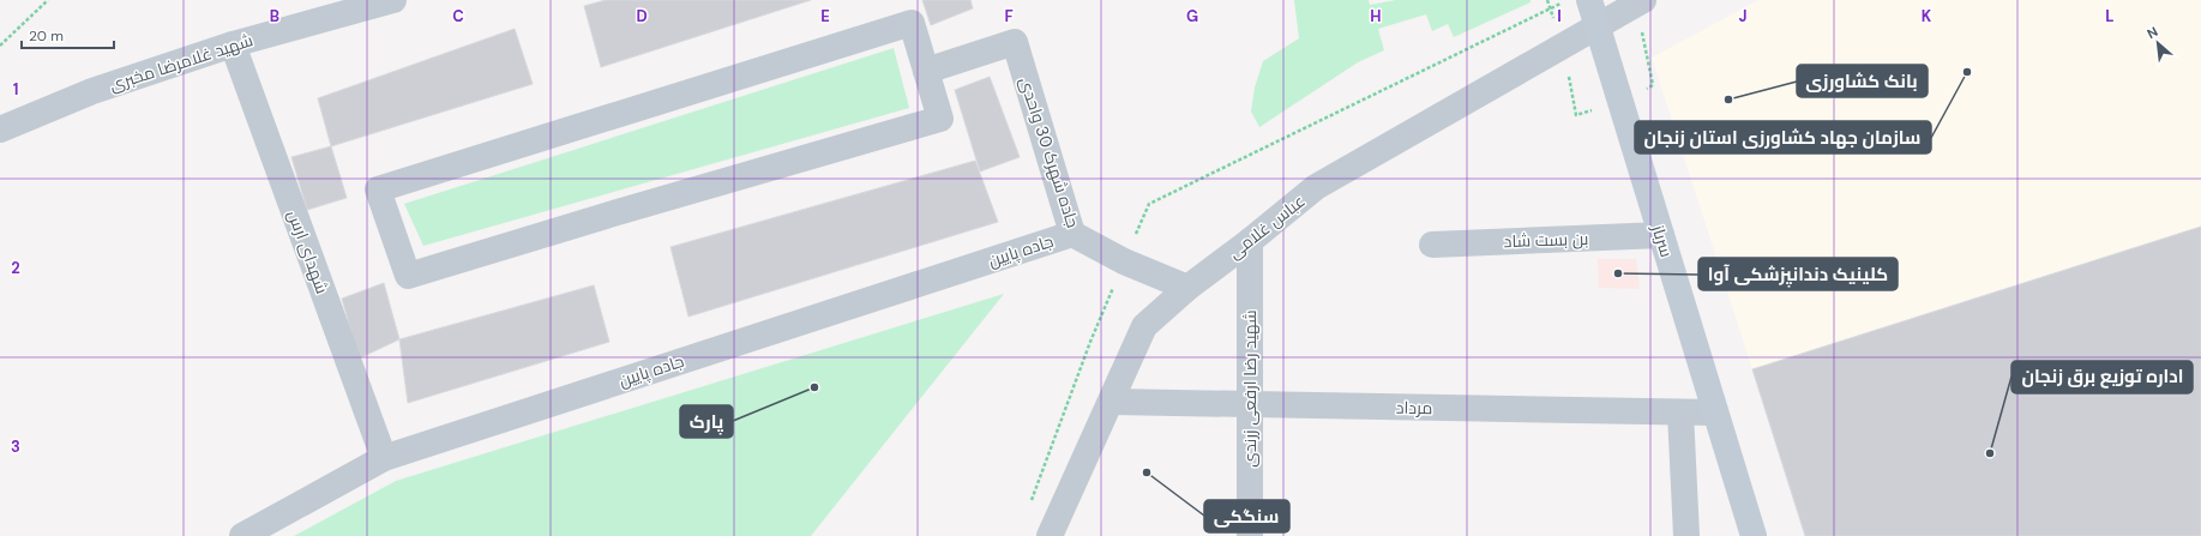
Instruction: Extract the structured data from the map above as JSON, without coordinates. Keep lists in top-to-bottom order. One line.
{"streets":{"main road":["سرباز"],"street":["شهید غلامرضا مخبری","جاده شهرک 30 واحدی","عباس غلامی","بن بست شاد","جاده پایین","شهدای ارس","شهید رضا ارفعی زرندی","مرداد"]},"crossings":[["شهید غلامرضا مخبری","شهدای ارس"],["جاده شهرک 30 واحدی","عباس غلامی"],["جاده شهرک 30 واحدی","جاده پایین"],["عباس غلامی","سرباز"],["عباس غلامی","شهید رضا ارفعی زرندی"],["عباس غلامی","مرداد"],["بن بست شاد","سرباز"],["سرباز","مرداد"],["جاده پایین","شهدای ارس"],["شهید رضا ارفعی زرندی","مرداد"]],"places":["سازمان جهاد کشاورزی استان زنجان","بانک کشاورزی","کلینیک دندانپزشکی آوا","پارک","اداره توزیع برق زنجان","سنگکی"],"scale_bar":"20 m","north":"top left","grid":{"columns":["B","C","D","E","F","G","H","I","J","K","L"],"rows":["1","2","3"]}}
